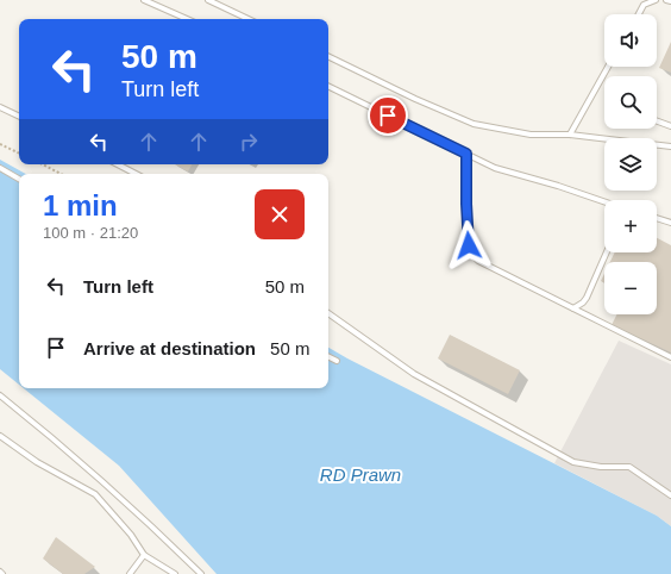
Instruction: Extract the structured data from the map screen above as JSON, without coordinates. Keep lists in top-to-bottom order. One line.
{"water":["RD Prawn"],"page":{"map_buttons":["+","−"],"turn":["50 m","Turn left"],"heading":["1 min","100 m · 21:20"],"list":[{"name":"Turn left","value":"50 m"},{"name":"Arrive at destination","value":"50 m"}]}}
